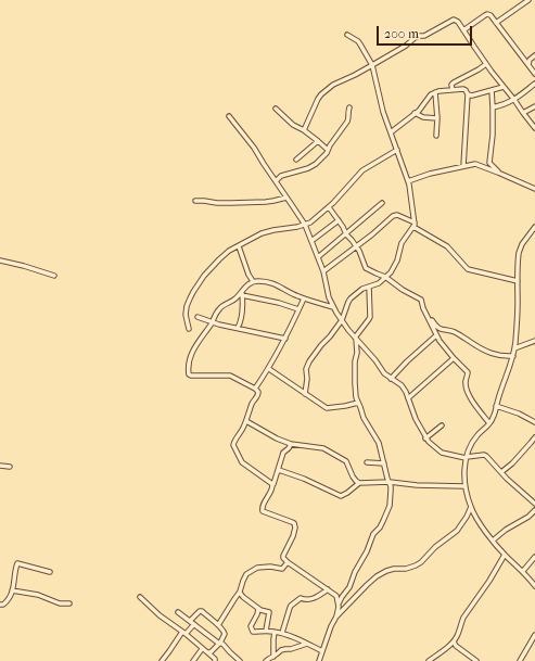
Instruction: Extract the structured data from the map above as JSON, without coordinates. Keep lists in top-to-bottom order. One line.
{"scale_bar":"200 m"}
